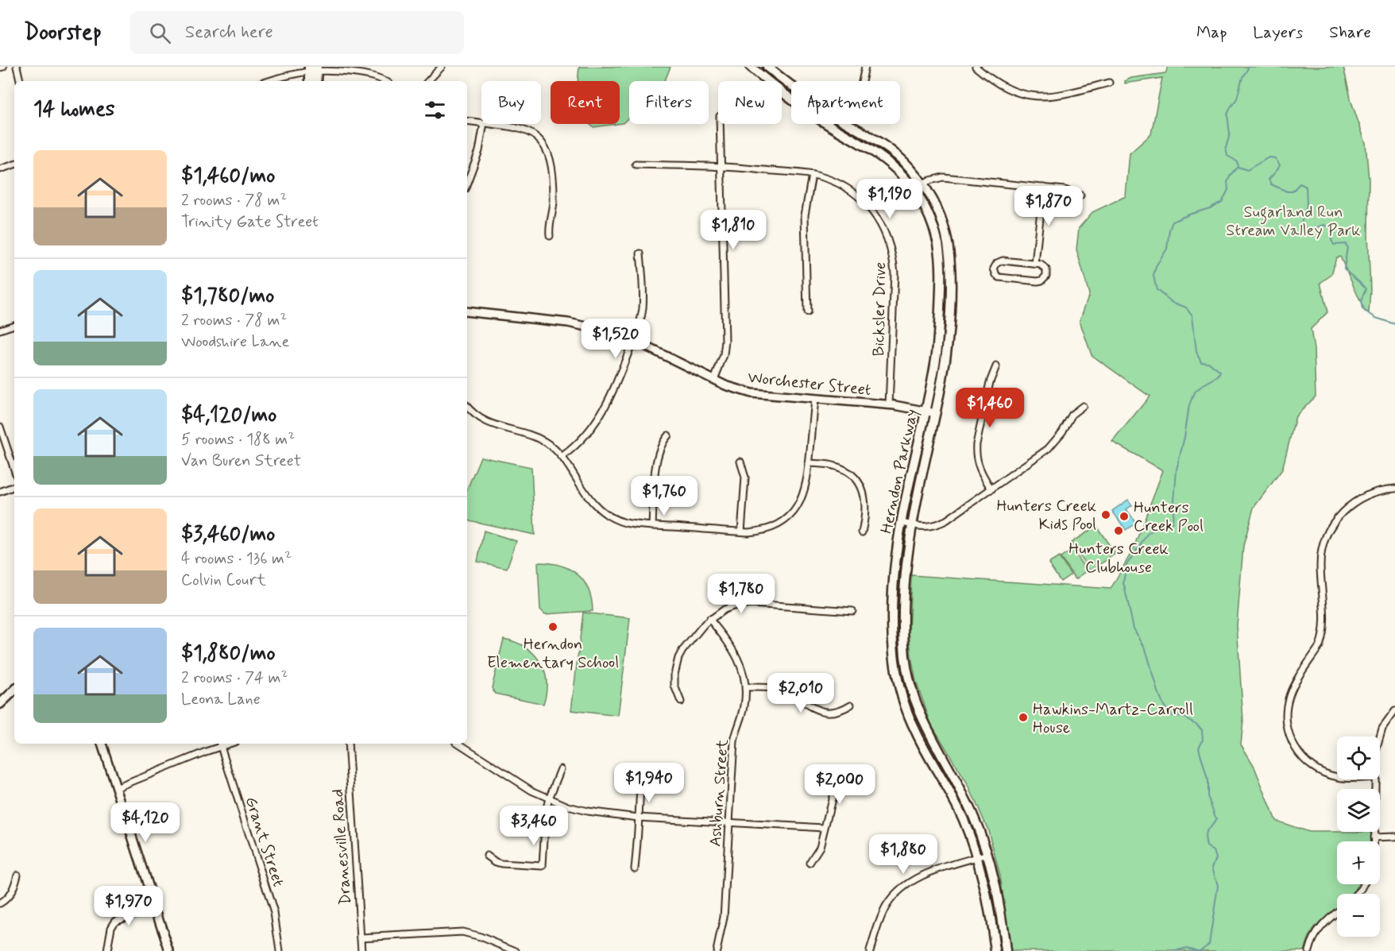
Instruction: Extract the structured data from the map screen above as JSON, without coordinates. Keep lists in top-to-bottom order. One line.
{"streets":{"main road":["Herndon Parkway"],"street":["Bicksler Drive","Worchester Street","Ashburn Street","Grant Street","Dranesville Road"]},"crossings":[["Bicksler Drive","Worchester Street"],["Worchester Street","Herndon Parkway"]],"parks":["Sugarland Run Stream Valley Park"],"places":["Hunters Creek Kids Pool","Hunters Creek Pool","Hunters Creek Clubhouse","Herndon Elementary School","Hawkins-Martz-Carroll House"],"page":{"header":"Doorstep","search":"Search here","nav":["Map","Layers","Share"],"chip":["Buy","Rent","Filters","New","Apartment"],"heading":"14 homes","list":[{"name":"$1,460/mo","note":"2 rooms · 78 m² · Trinity Gate Street"},{"name":"$1,780/mo","note":"2 rooms · 78 m² · Woodshire Lane"},{"name":"$4,120/mo","note":"5 rooms · 188 m² · Van Buren Street"},{"name":"$3,460/mo","note":"4 rooms · 136 m² · Colvin Court"},{"name":"$1,880/mo","note":"2 rooms · 74 m² · Leona Lane"}],"price":["$1,190","$1,870","$1,810","$1,520","$1,460","$1,760","$1,780","$2,010","$1,940","$2,000","$4,120","$3,460","$1,880","$1,970"],"map_buttons":["+","−"]}}
